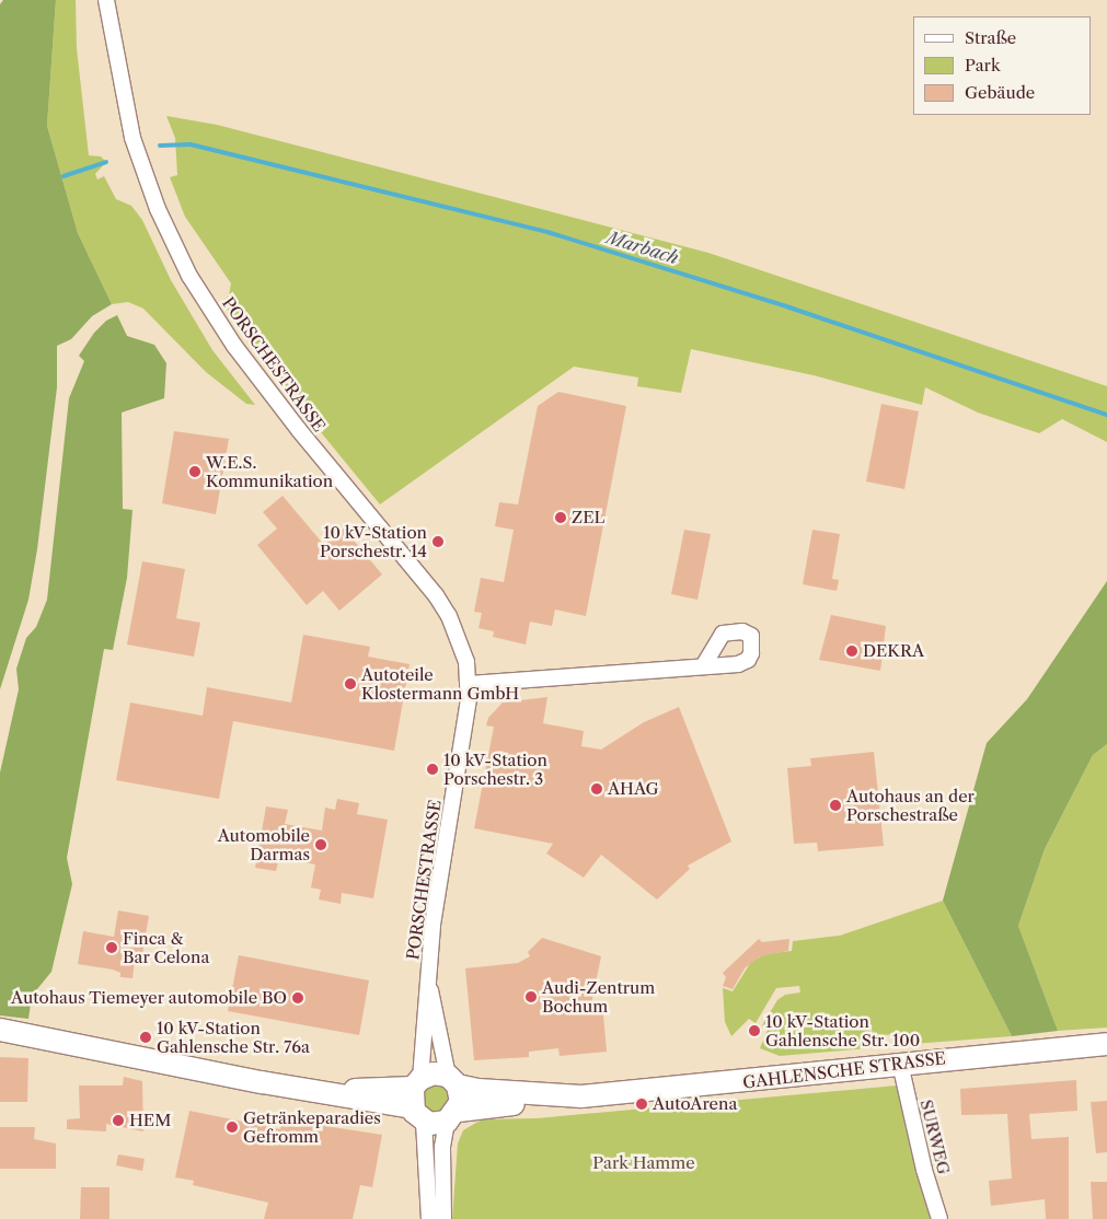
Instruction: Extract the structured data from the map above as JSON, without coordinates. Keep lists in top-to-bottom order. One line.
{"streets":{"street":["PORSCHESTRASSE","GAHLENSCHE STRASSE","SURWEG"]},"crossings":[["PORSCHESTRASSE","GAHLENSCHE STRASSE"],["GAHLENSCHE STRASSE","SURWEG"]],"water":["Marbach"],"parks":["Park Hamme"],"places":["W.E.S. Kommunikation","ZEL","10 kV-Station Porschestr. 14","DEKRA","Autoteile Klostermann GmbH","10 kV-Station Porschestr. 3","AHAG","Autohaus an der Porschestraße","Automobile Darmas","Finca & Bar Celona","Audi-Zentrum Bochum","Autohaus Tiemeyer automobile BO","10 kV-Station Gahlensche Str. 100","10 kV-Station Gahlensche Str. 76a","AutoArena","HEM","Getränkeparadies Gefromm"],"legend":["Straße","Park","Gebäude"]}
